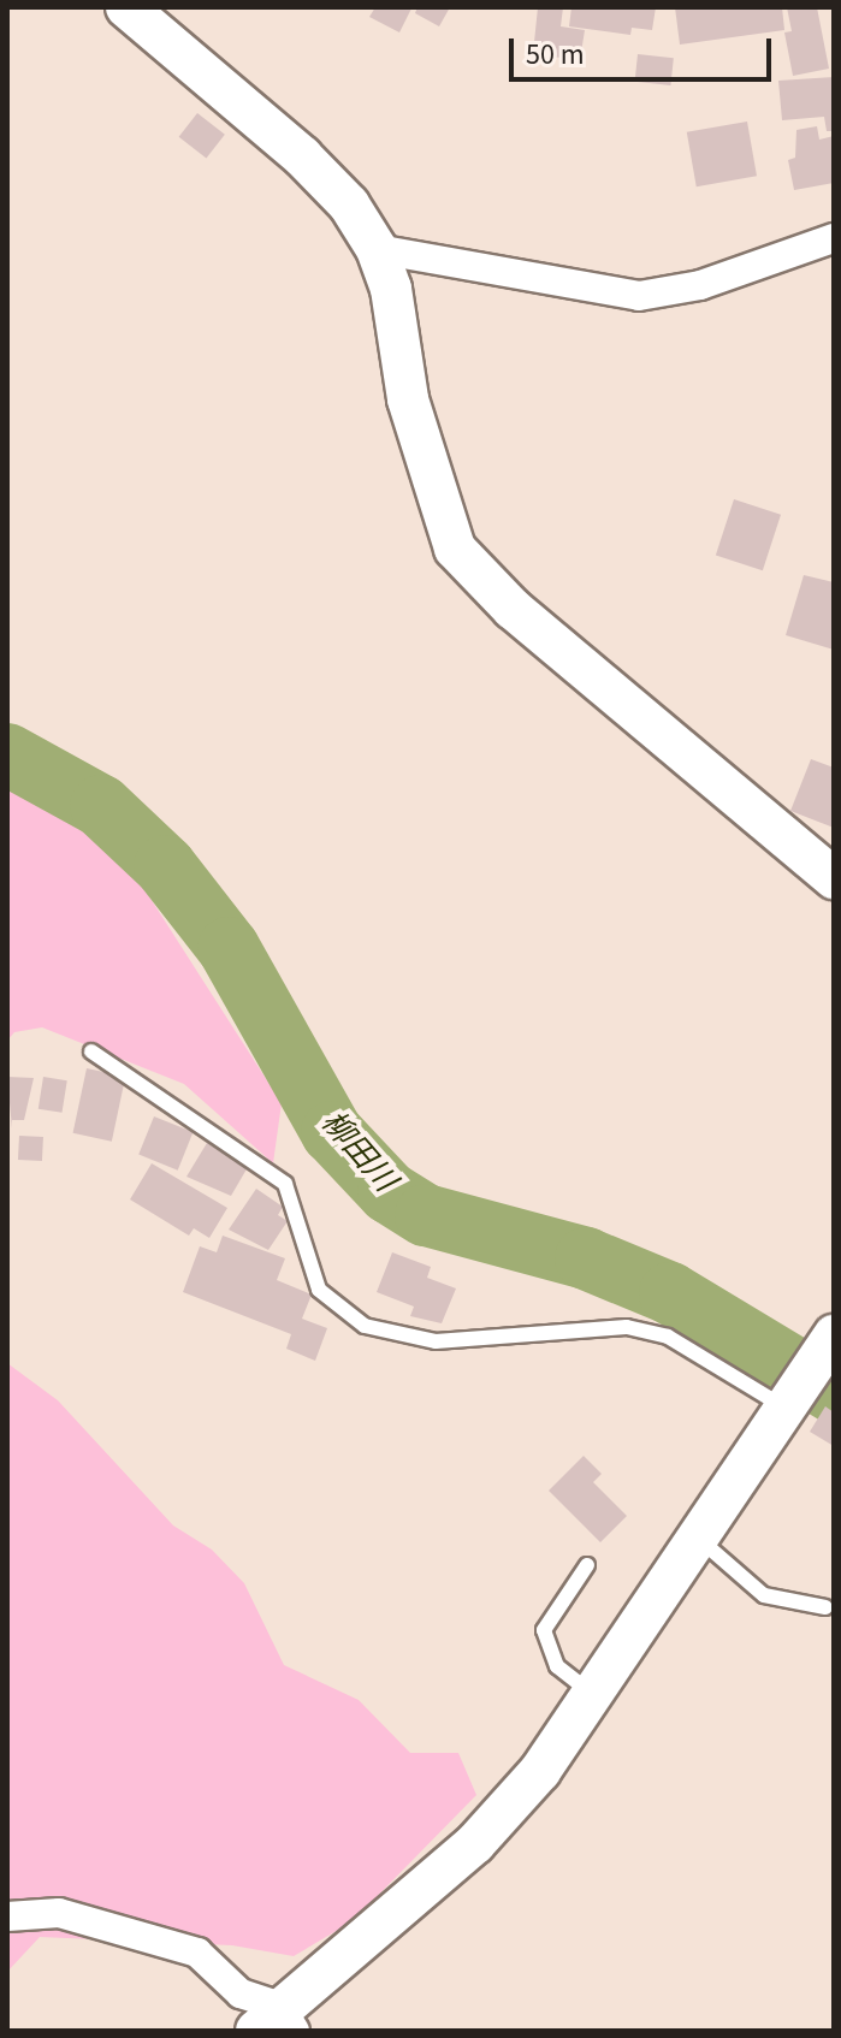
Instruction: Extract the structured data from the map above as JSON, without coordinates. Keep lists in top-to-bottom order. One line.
{"water":["柳田川"],"scale_bar":"50 m"}
